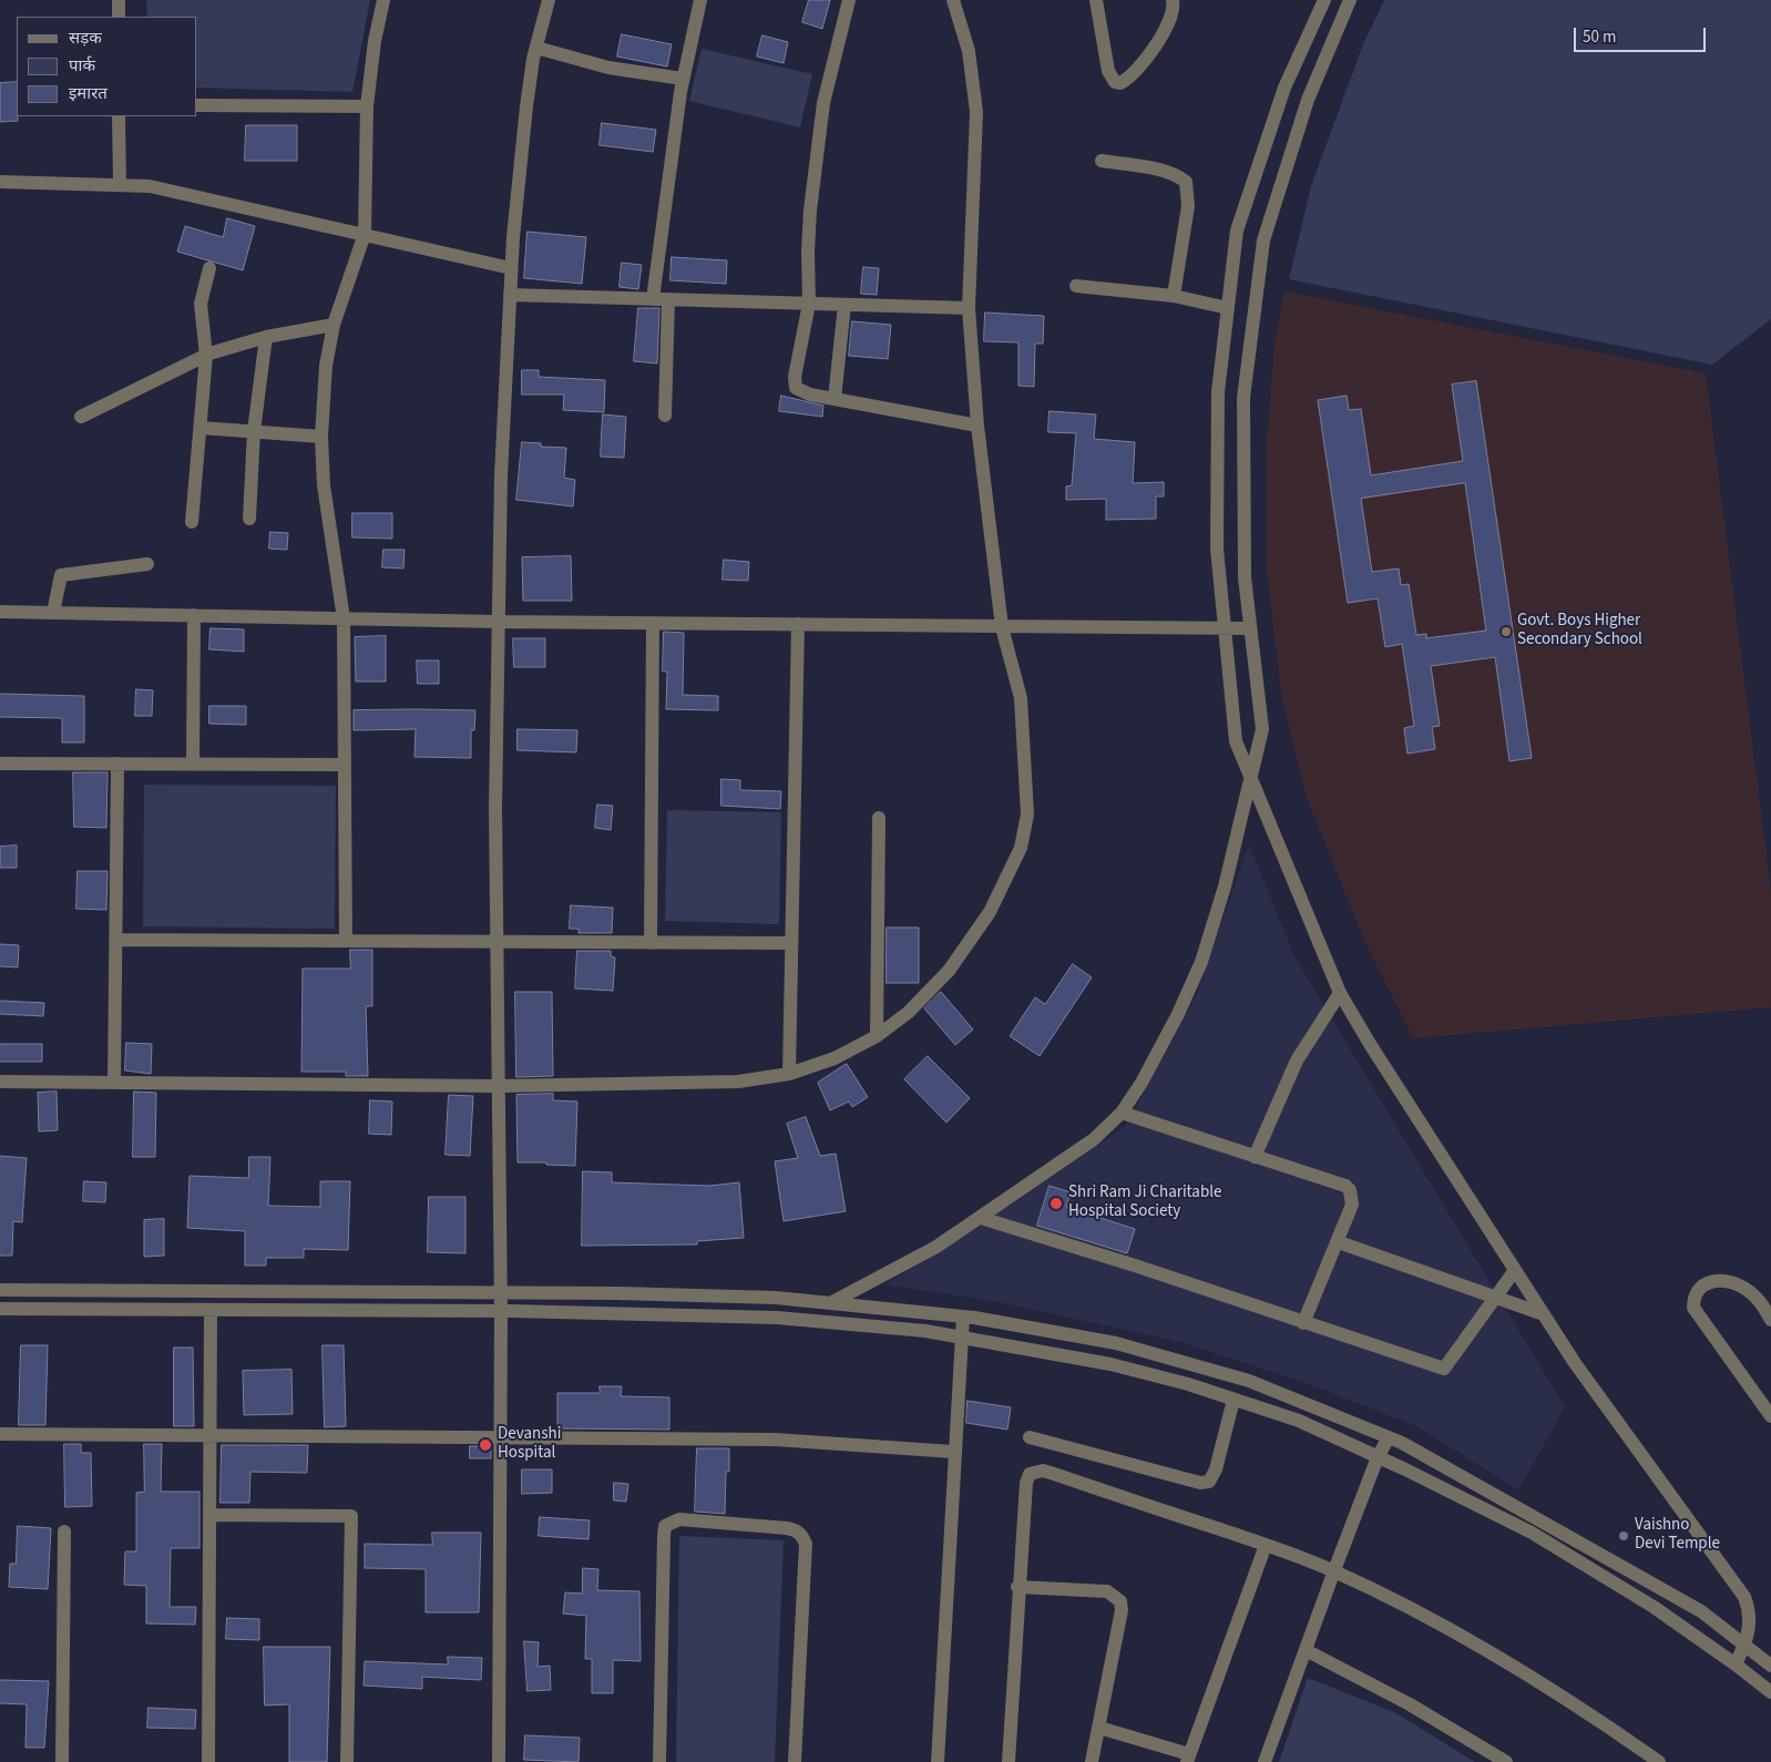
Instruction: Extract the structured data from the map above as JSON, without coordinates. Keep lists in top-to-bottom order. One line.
{"places":["Govt. Boys Higher Secondary School","Shri Ram Ji Charitable Hospital Society","Devanshi Hospital","Vaishno Devi Temple"],"legend":["सड़क","पार्क","इमारत"],"scale_bar":"50 m"}
